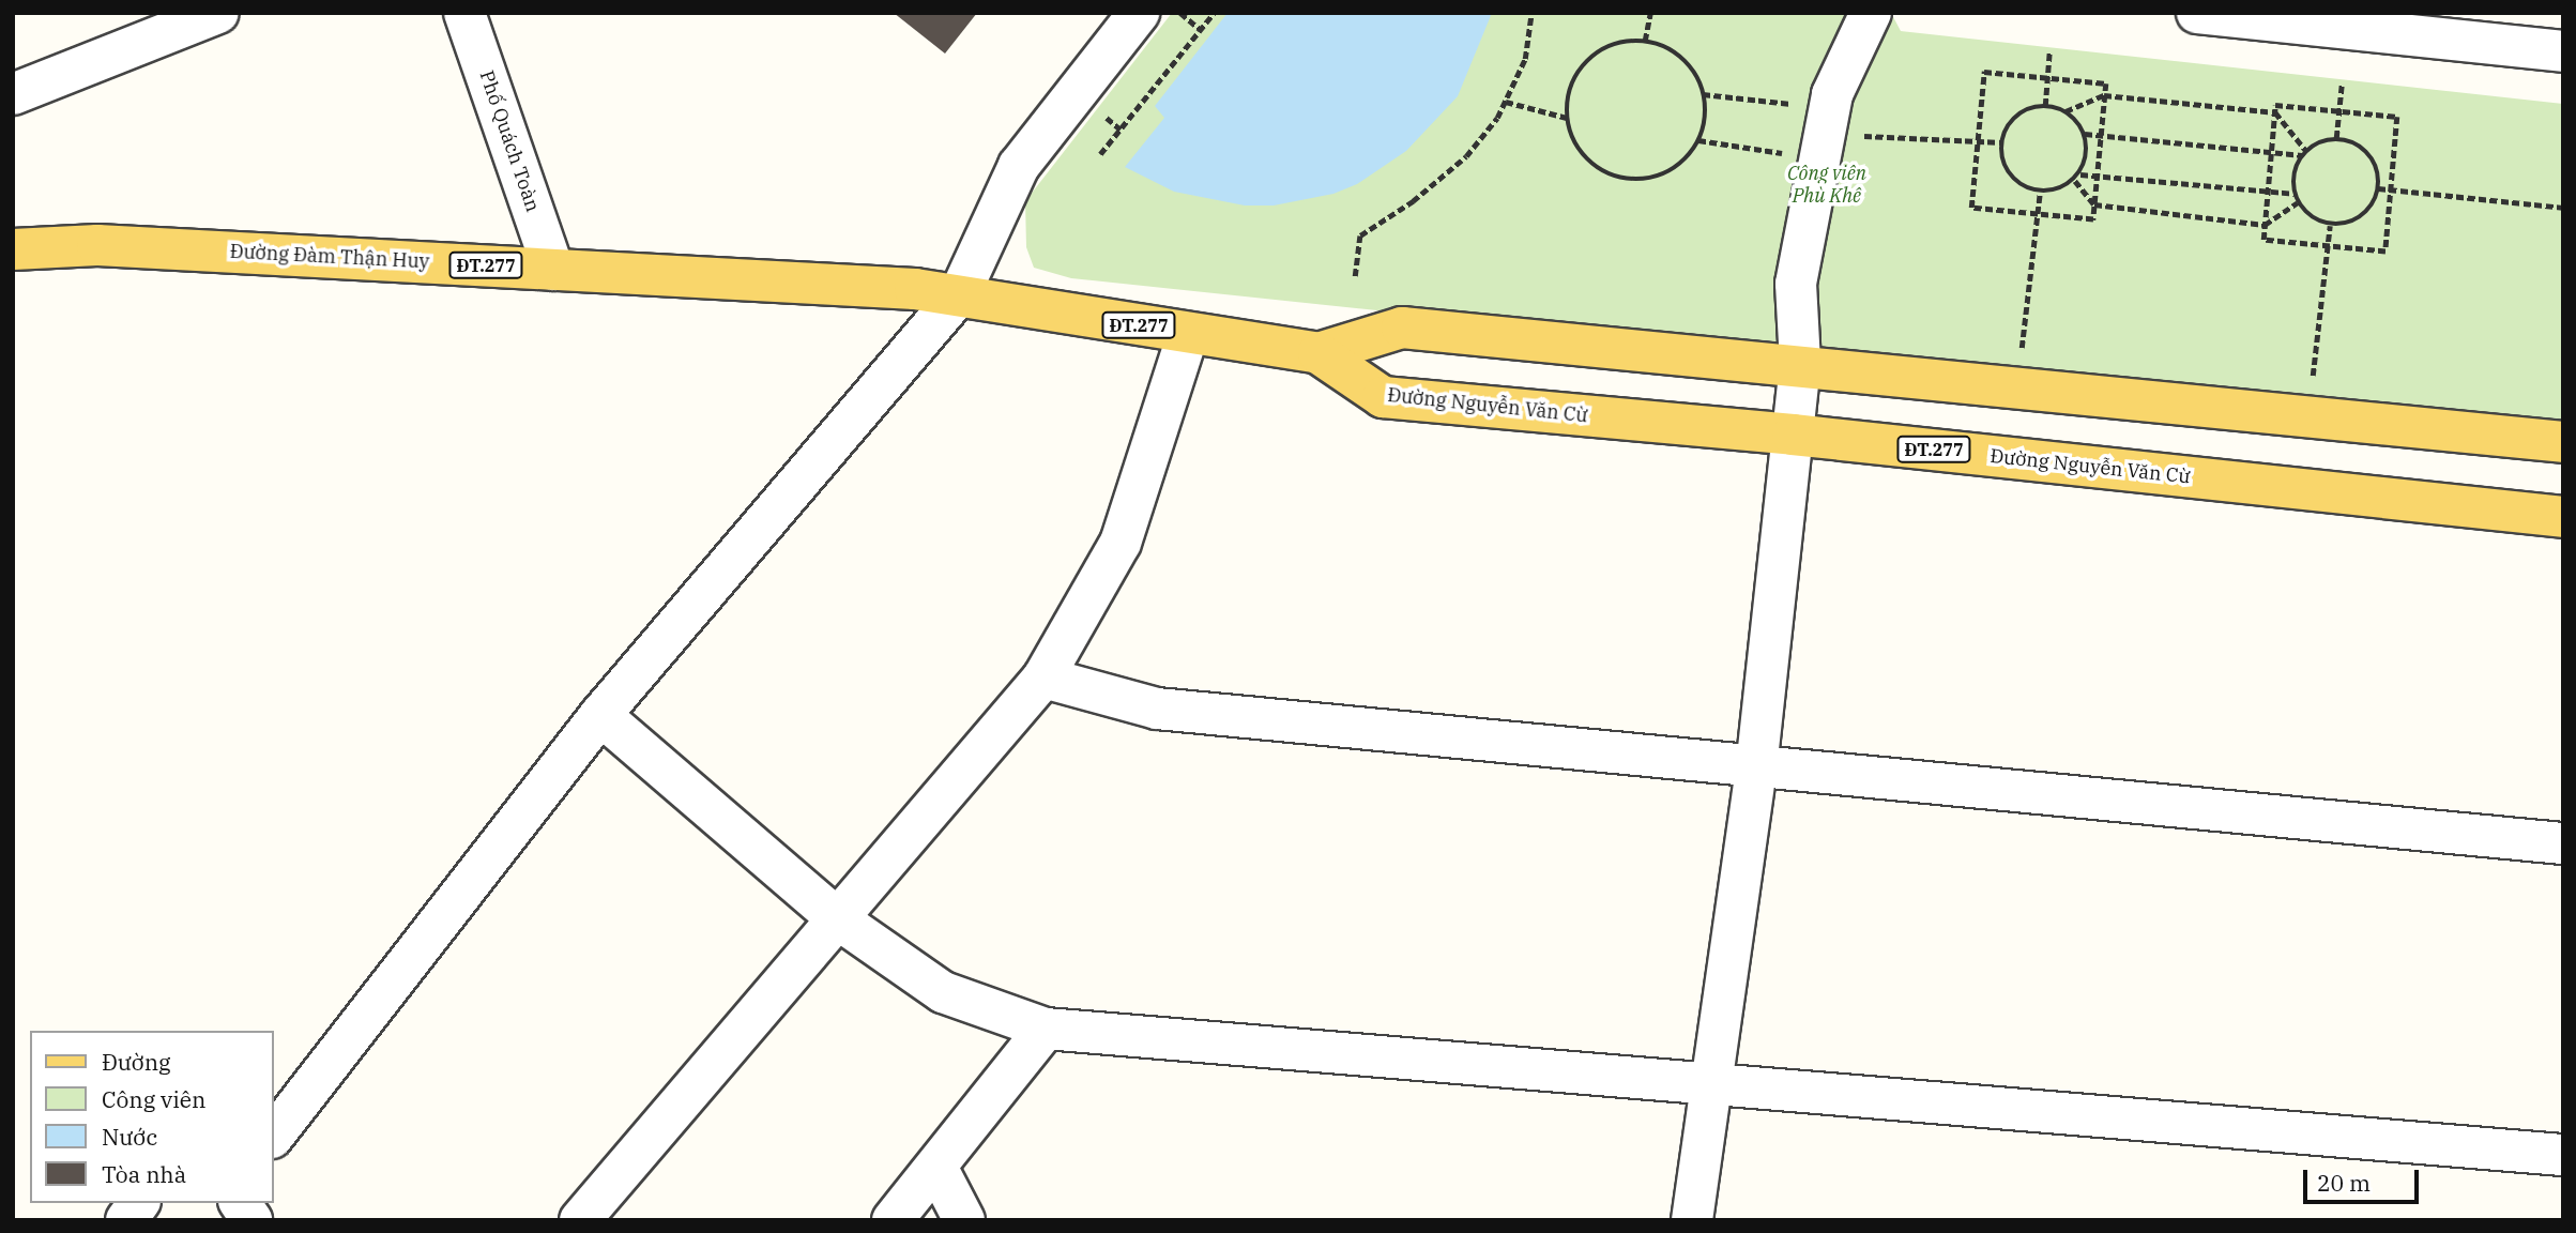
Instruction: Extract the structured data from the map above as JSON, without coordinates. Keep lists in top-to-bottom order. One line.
{"streets":{"main road":["Đường Đàm Thận Huy","ĐT.277","Đường Nguyễn Văn Cừ"],"street":["Phố Quách Toàn"]},"crossings":[["Phố Quách Toàn","Đường Đàm Thận Huy"],["Đường Đàm Thận Huy","Đường Nguyễn Văn Cừ"]],"parks":["Công viên Phù Khê"],"legend":["Đường","Công viên","Nước","Tòa nhà"],"scale_bar":"20 m"}
